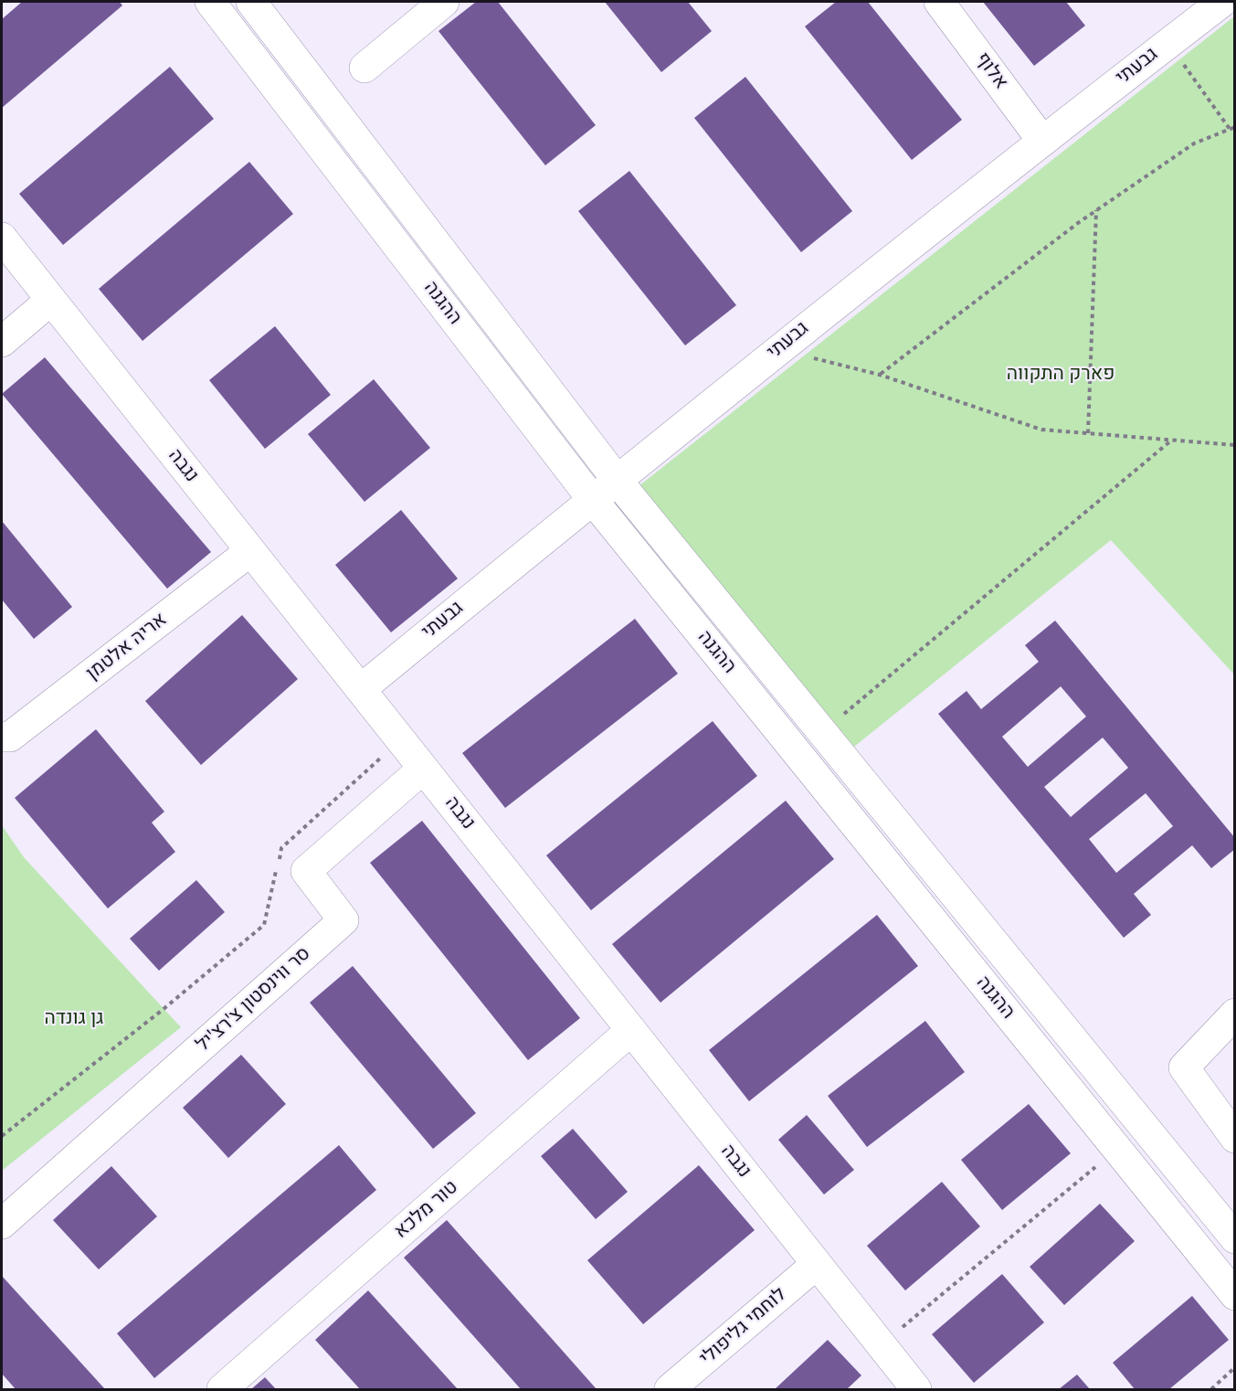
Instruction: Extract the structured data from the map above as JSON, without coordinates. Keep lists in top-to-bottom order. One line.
{"streets":{"street":["גבעתי","אלוף","ההגנה","נגבה","אריה אלטמן","סר ווינסטון צ'רצ'יל","טור מלכא","לוחמי גליפולי"]},"crossings":[["גבעתי","אלוף"],["גבעתי","ההגנה"],["גבעתי","נגבה"],["נגבה","אריה אלטמן"],["נגבה","סר ווינסטון צ'רצ'יל"],["נגבה","טור מלכא"],["נגבה","לוחמי גליפולי"]],"parks":["פארק התקווה","גן גונדה"]}
